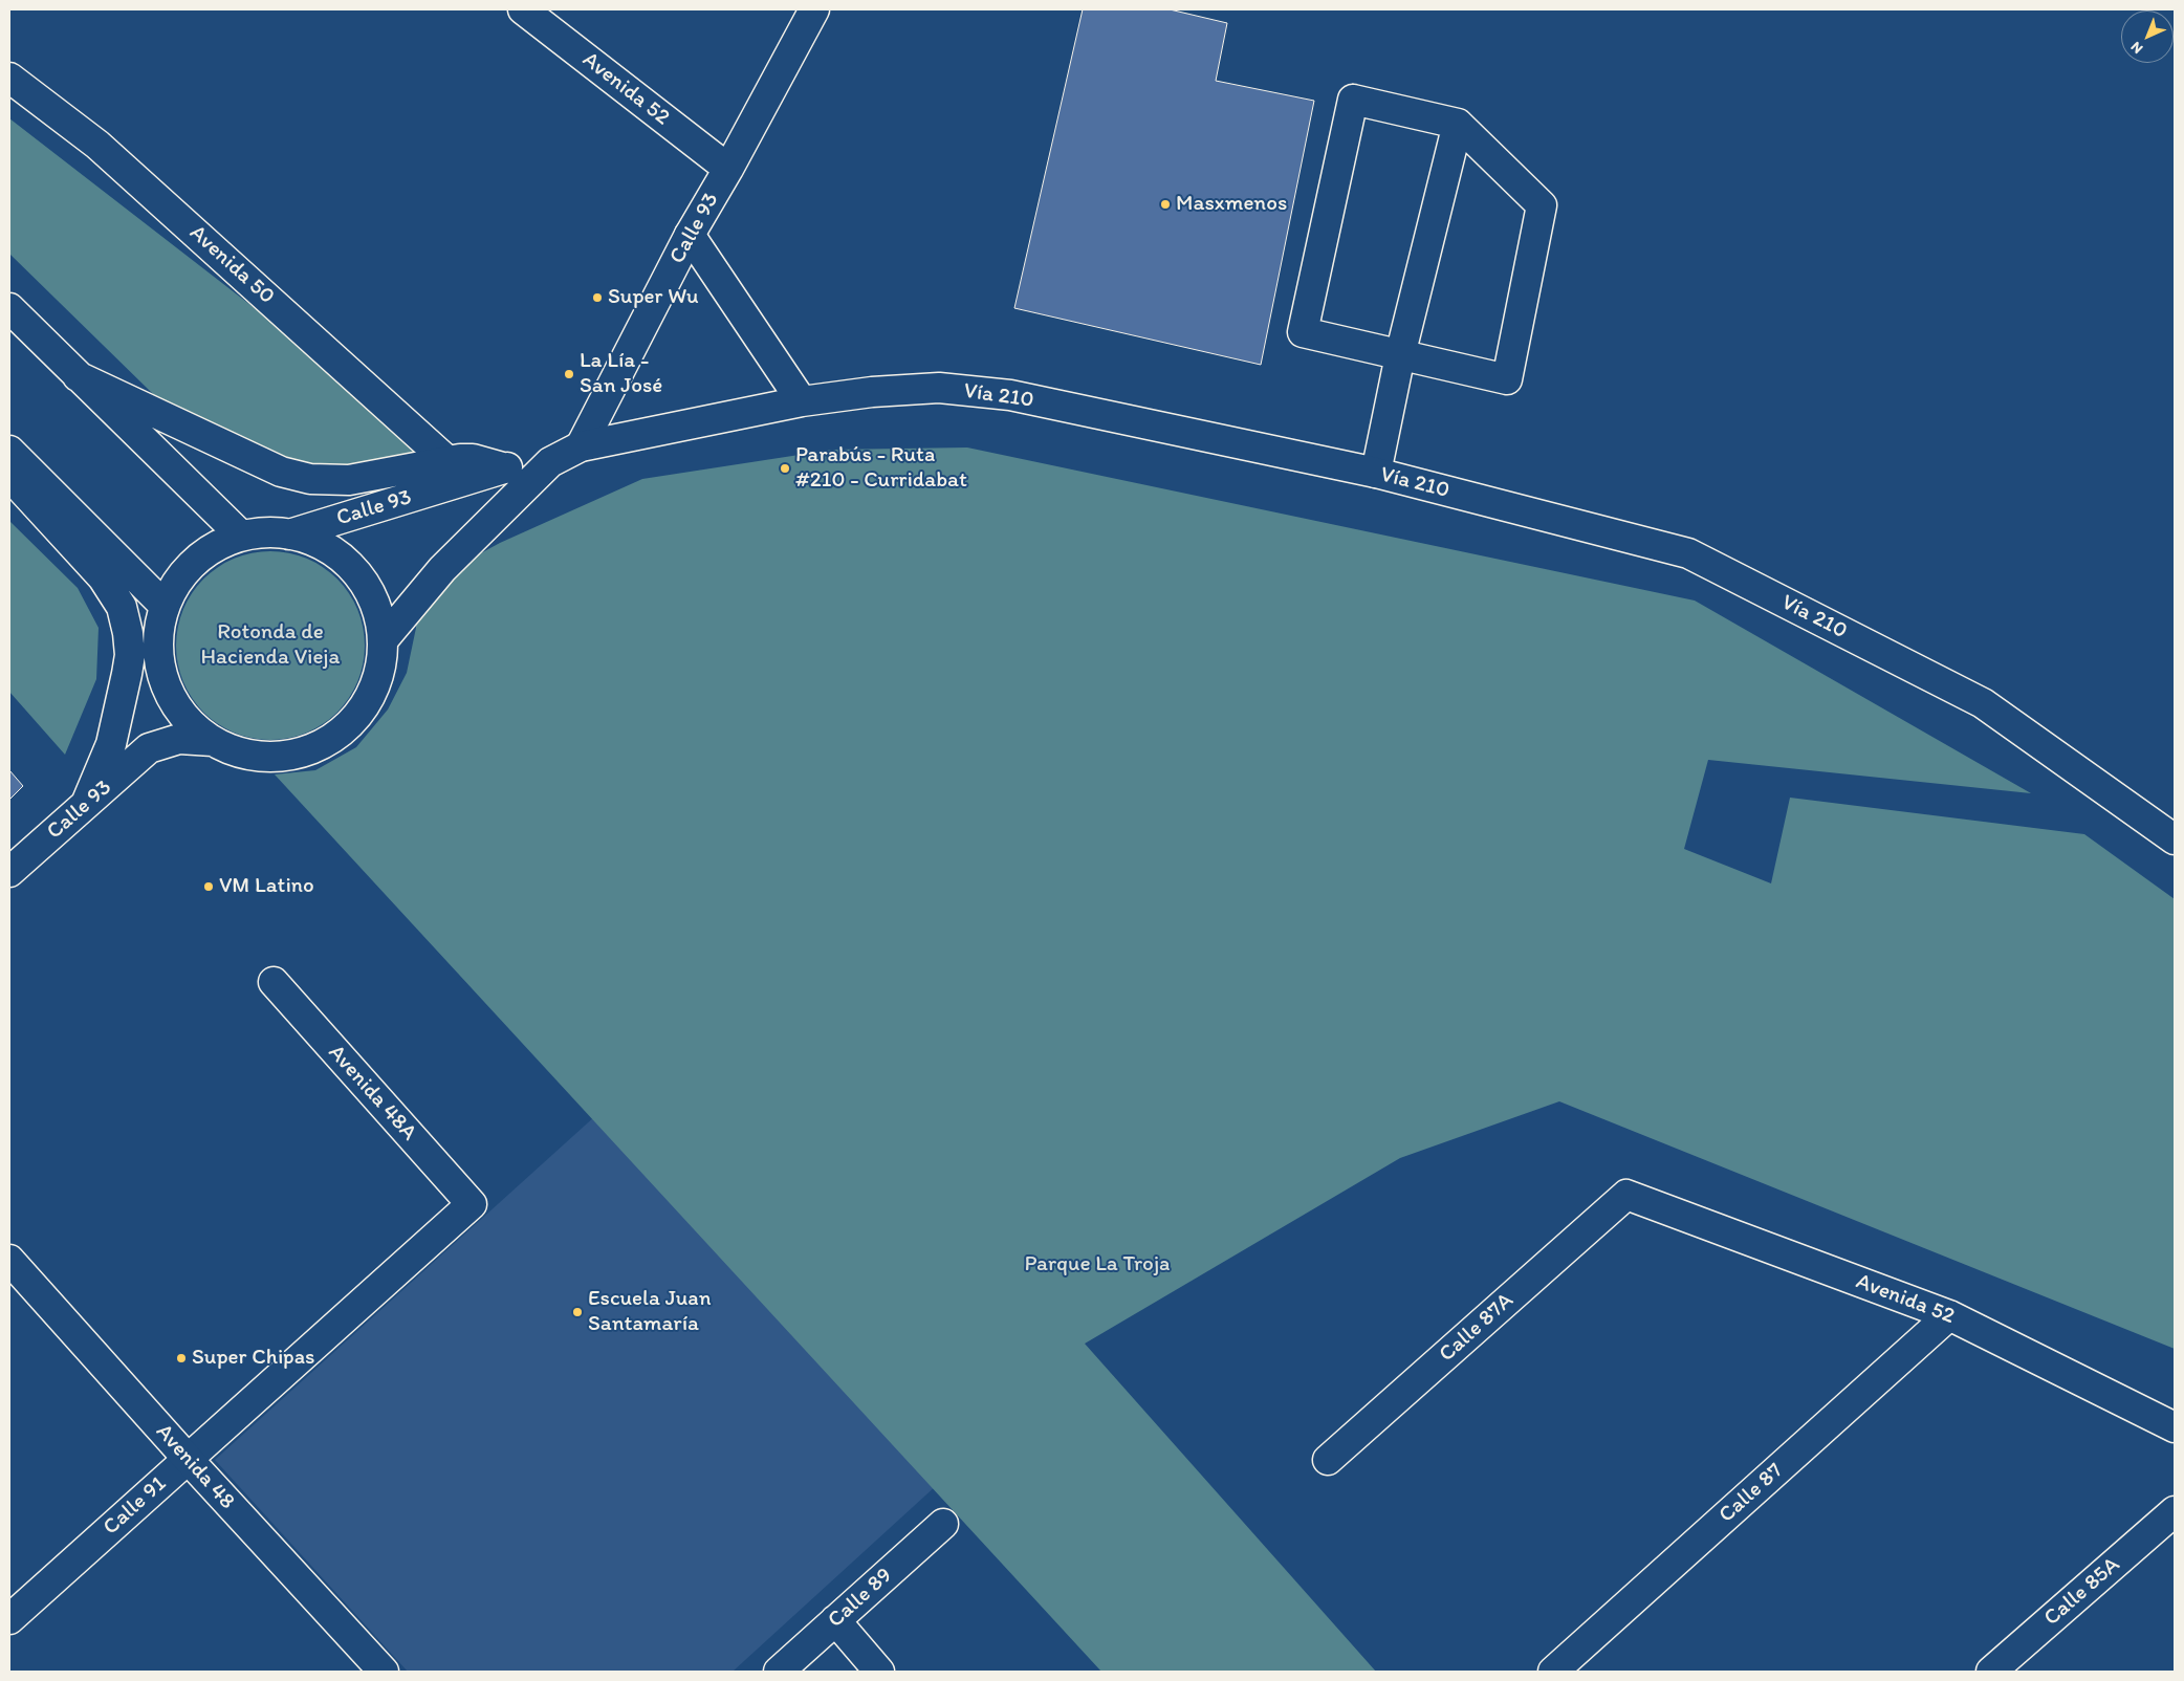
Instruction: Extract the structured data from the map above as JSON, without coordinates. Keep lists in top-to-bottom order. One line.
{"streets":{"main road":["Avenida 52","Calle 93","Avenida 50","Vía 210","Avenida 48A","Calle 87A","Avenida 48","Calle 87","Calle 91","Calle 85A","Calle 89"]},"crossings":[["Avenida 52","Calle 93"],["Avenida 52","Calle 87A"],["Avenida 52","Calle 87"],["Calle 93","Vía 210"],["Avenida 48A","Calle 91"],["Avenida 48","Calle 91"]],"parks":["Rotonda de Hacienda Vieja","Parque La Troja"],"places":["Masxmenos","Super Wu","La Lía - San José","Parabús - Ruta #210 - Curridabat","VM Latino","Escuela Juan Santamaría","Super Chipas"],"north":"bottom left"}
